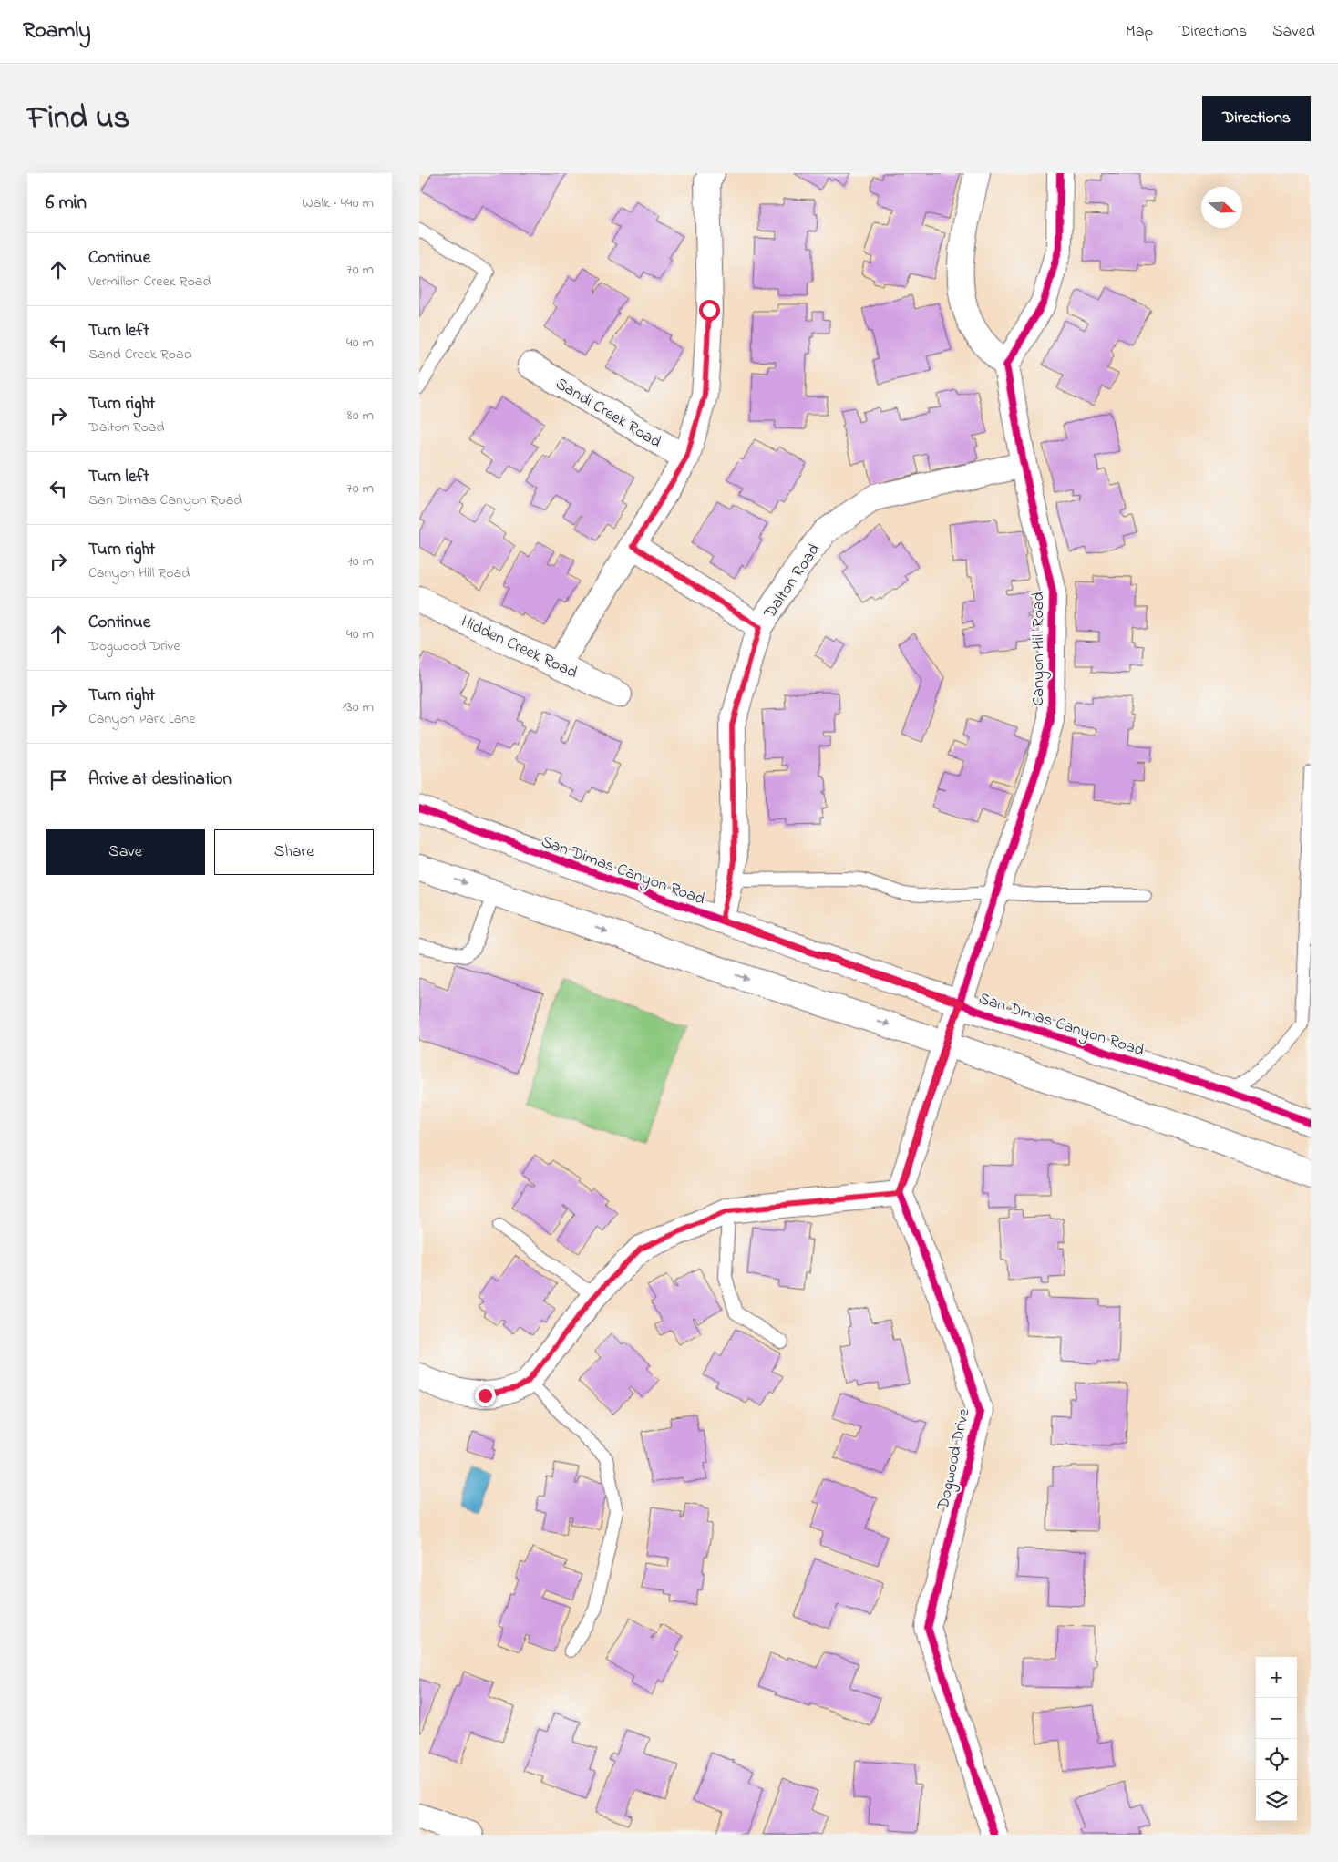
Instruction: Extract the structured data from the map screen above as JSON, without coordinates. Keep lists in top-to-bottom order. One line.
{"streets":{"street":["Sandi Creek Road","Dalton Road","Hidden Creek Road","Canyon Hill Road","San Dimas Canyon Road","Dogwood Drive"]},"crossings":[["Dalton Road","Canyon Hill Road"],["Dalton Road","San Dimas Canyon Road"],["Canyon Hill Road","San Dimas Canyon Road"]],"north":"right","page":{"header":"Roamly","nav":["Map","Directions","Saved"],"title":"Find us","buttons":["Directions",["Save","Share"]],"heading":["6 min","Walk · 440 m"],"list":[["Continue","Vermillon Creek Road","70 m"],["Turn left","Sand Creek Road","40 m"],["Turn right","Dalton Road","80 m"],["Turn left","San Dimas Canyon Road","70 m"],["Turn right","Canyon Hill Road","10 m"],["Continue","Dogwood Drive","40 m"],["Turn right","Canyon Park Lane","130 m"],"Arrive at destination"],"map_buttons":["+","−"]}}
